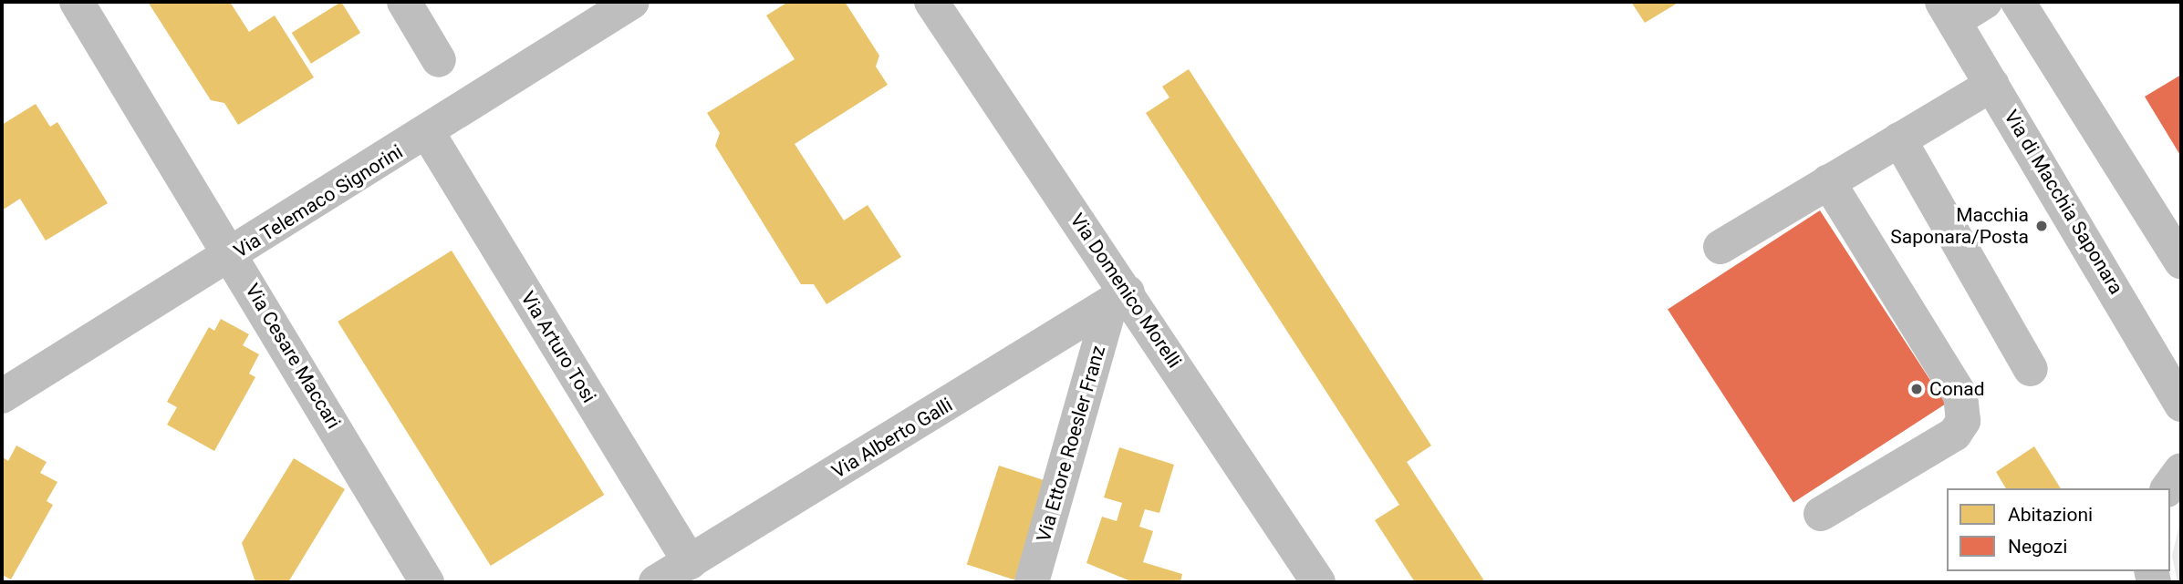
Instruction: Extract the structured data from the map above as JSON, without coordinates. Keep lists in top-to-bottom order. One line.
{"streets":{"street":["Via Telemaco Signorini","Via di Macchia Saponara","Via Domenico Morelli","Via Arturo Tosi","Via Cesare Maccari","Via Alberto Galli","Via Ettore Roesler Franz"]},"crossings":[["Via Telemaco Signorini","Via Arturo Tosi"],["Via Telemaco Signorini","Via Cesare Maccari"],["Via Domenico Morelli","Via Alberto Galli"],["Via Domenico Morelli","Via Ettore Roesler Franz"],["Via Arturo Tosi","Via Alberto Galli"],["Via Alberto Galli","Via Ettore Roesler Franz"]],"places":["Macchia Saponara/Posta","Conad"],"legend":["Abitazioni","Negozi"]}
